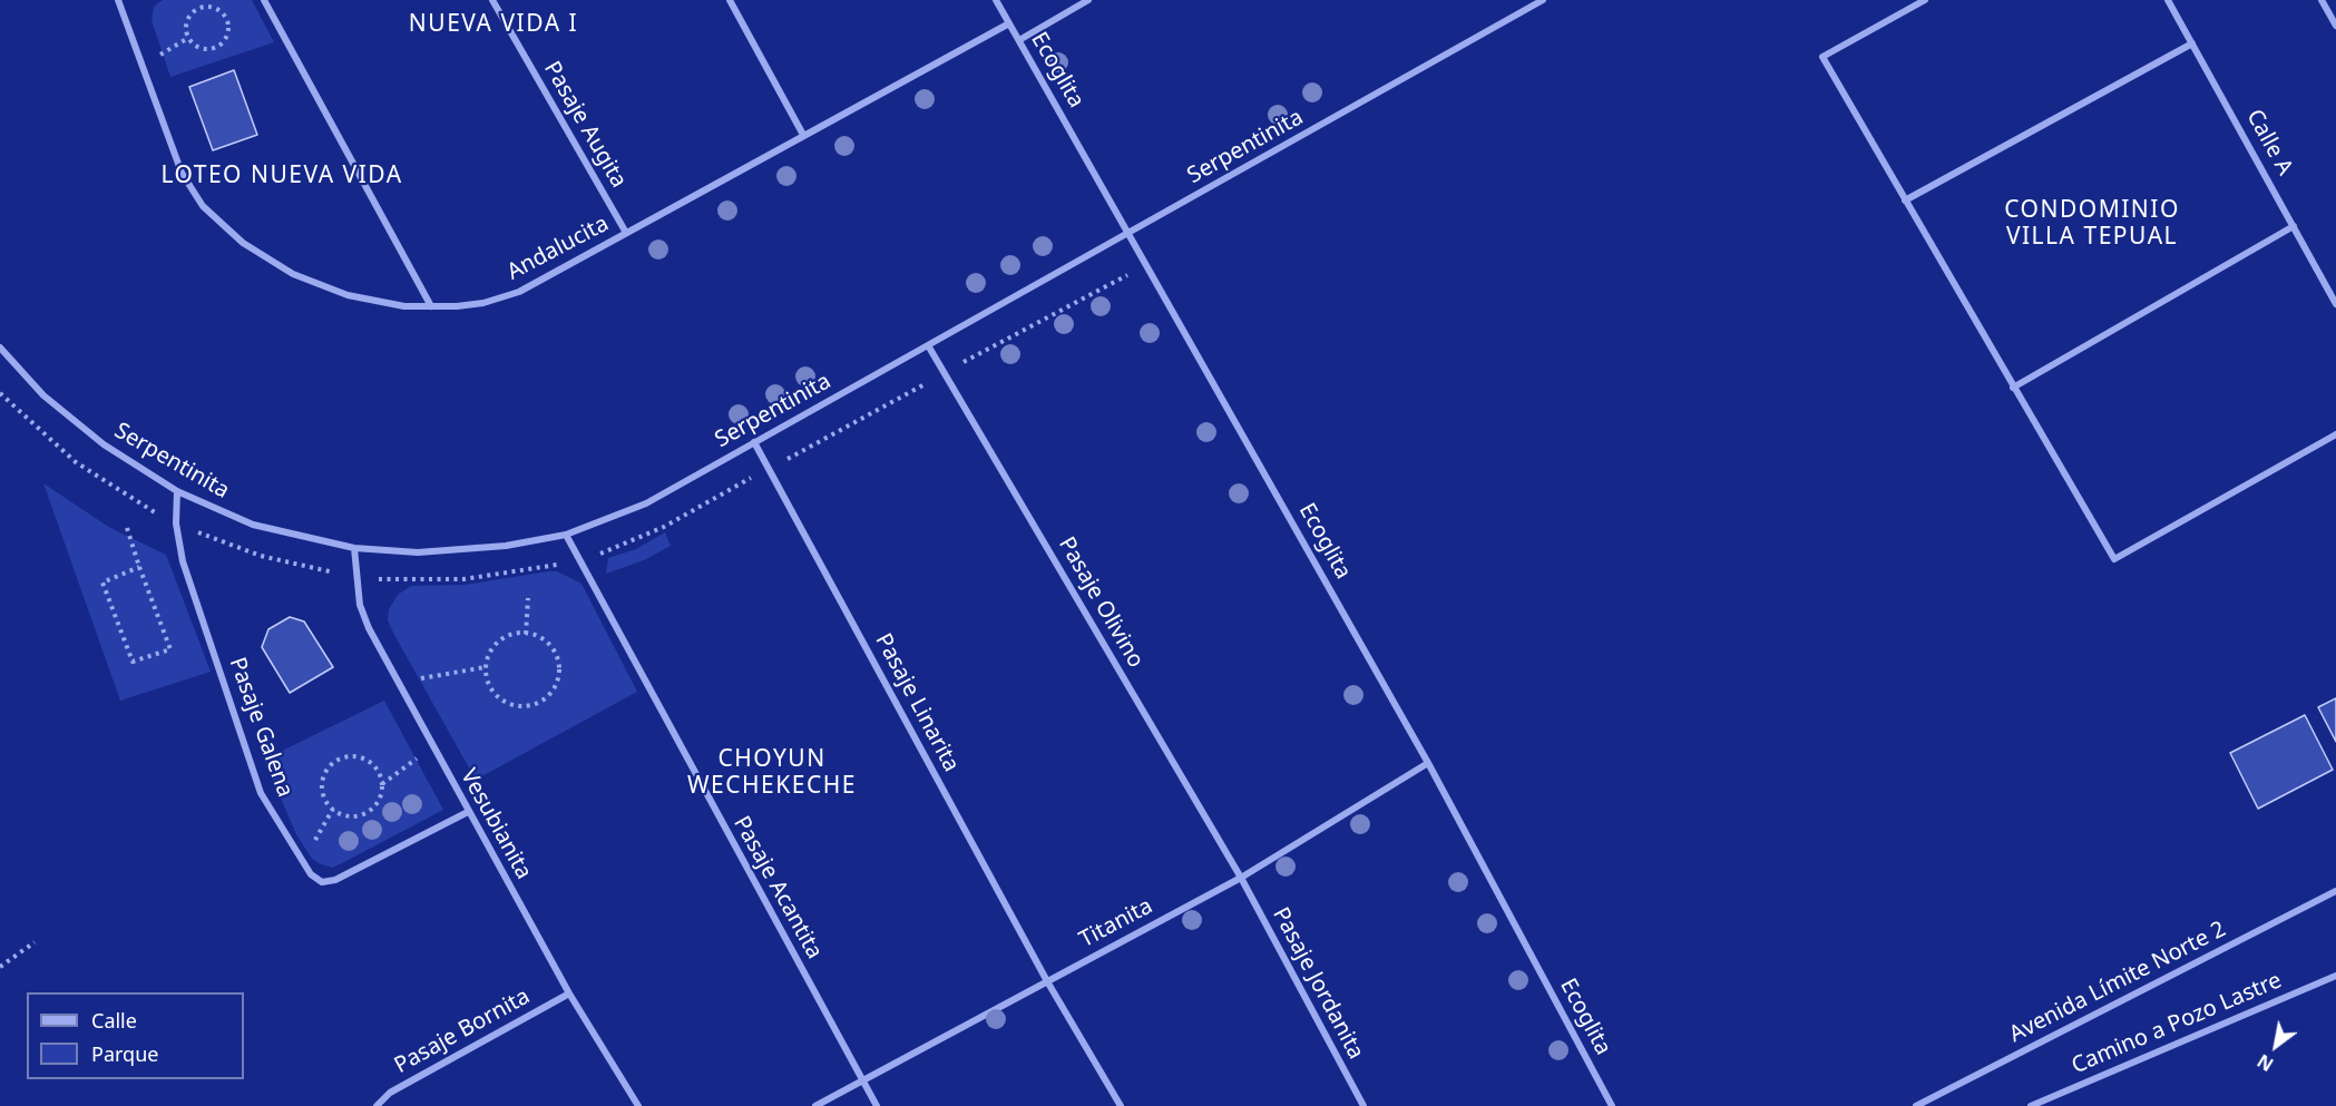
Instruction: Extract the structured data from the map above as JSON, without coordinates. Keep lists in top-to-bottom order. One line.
{"streets":{"street":["Ecoglita","Pasaje Augita","Calle A","Serpentinita","Andalucita","Pasaje Olivino","Pasaje Linarita","Pasaje Galena","Vesubianita","Pasaje Acantita","Titanita","Avenida Límite Norte 2","Pasaje Jordanita","Camino a Pozo Lastre","Pasaje Bornita"]},"crossings":[["Ecoglita","Serpentinita"],["Ecoglita","Andalucita"],["Ecoglita","Titanita"],["Pasaje Augita","Andalucita"],["Serpentinita","Pasaje Olivino"],["Serpentinita","Pasaje Linarita"],["Serpentinita","Pasaje Galena"],["Serpentinita","Vesubianita"],["Serpentinita","Pasaje Acantita"],["Pasaje Olivino","Titanita"],["Pasaje Olivino","Pasaje Jordanita"],["Pasaje Linarita","Titanita"],["Pasaje Galena","Vesubianita"],["Vesubianita","Pasaje Bornita"],["Pasaje Acantita","Titanita"],["Titanita","Pasaje Jordanita"]],"districts":["NUEVA VIDA I","LOTEO NUEVA VIDA","CONDOMINIO VILLA TEPUAL","CHOYUN WECHEKECHE"],"legend":["Calle","Parque"],"north":"bottom left"}
